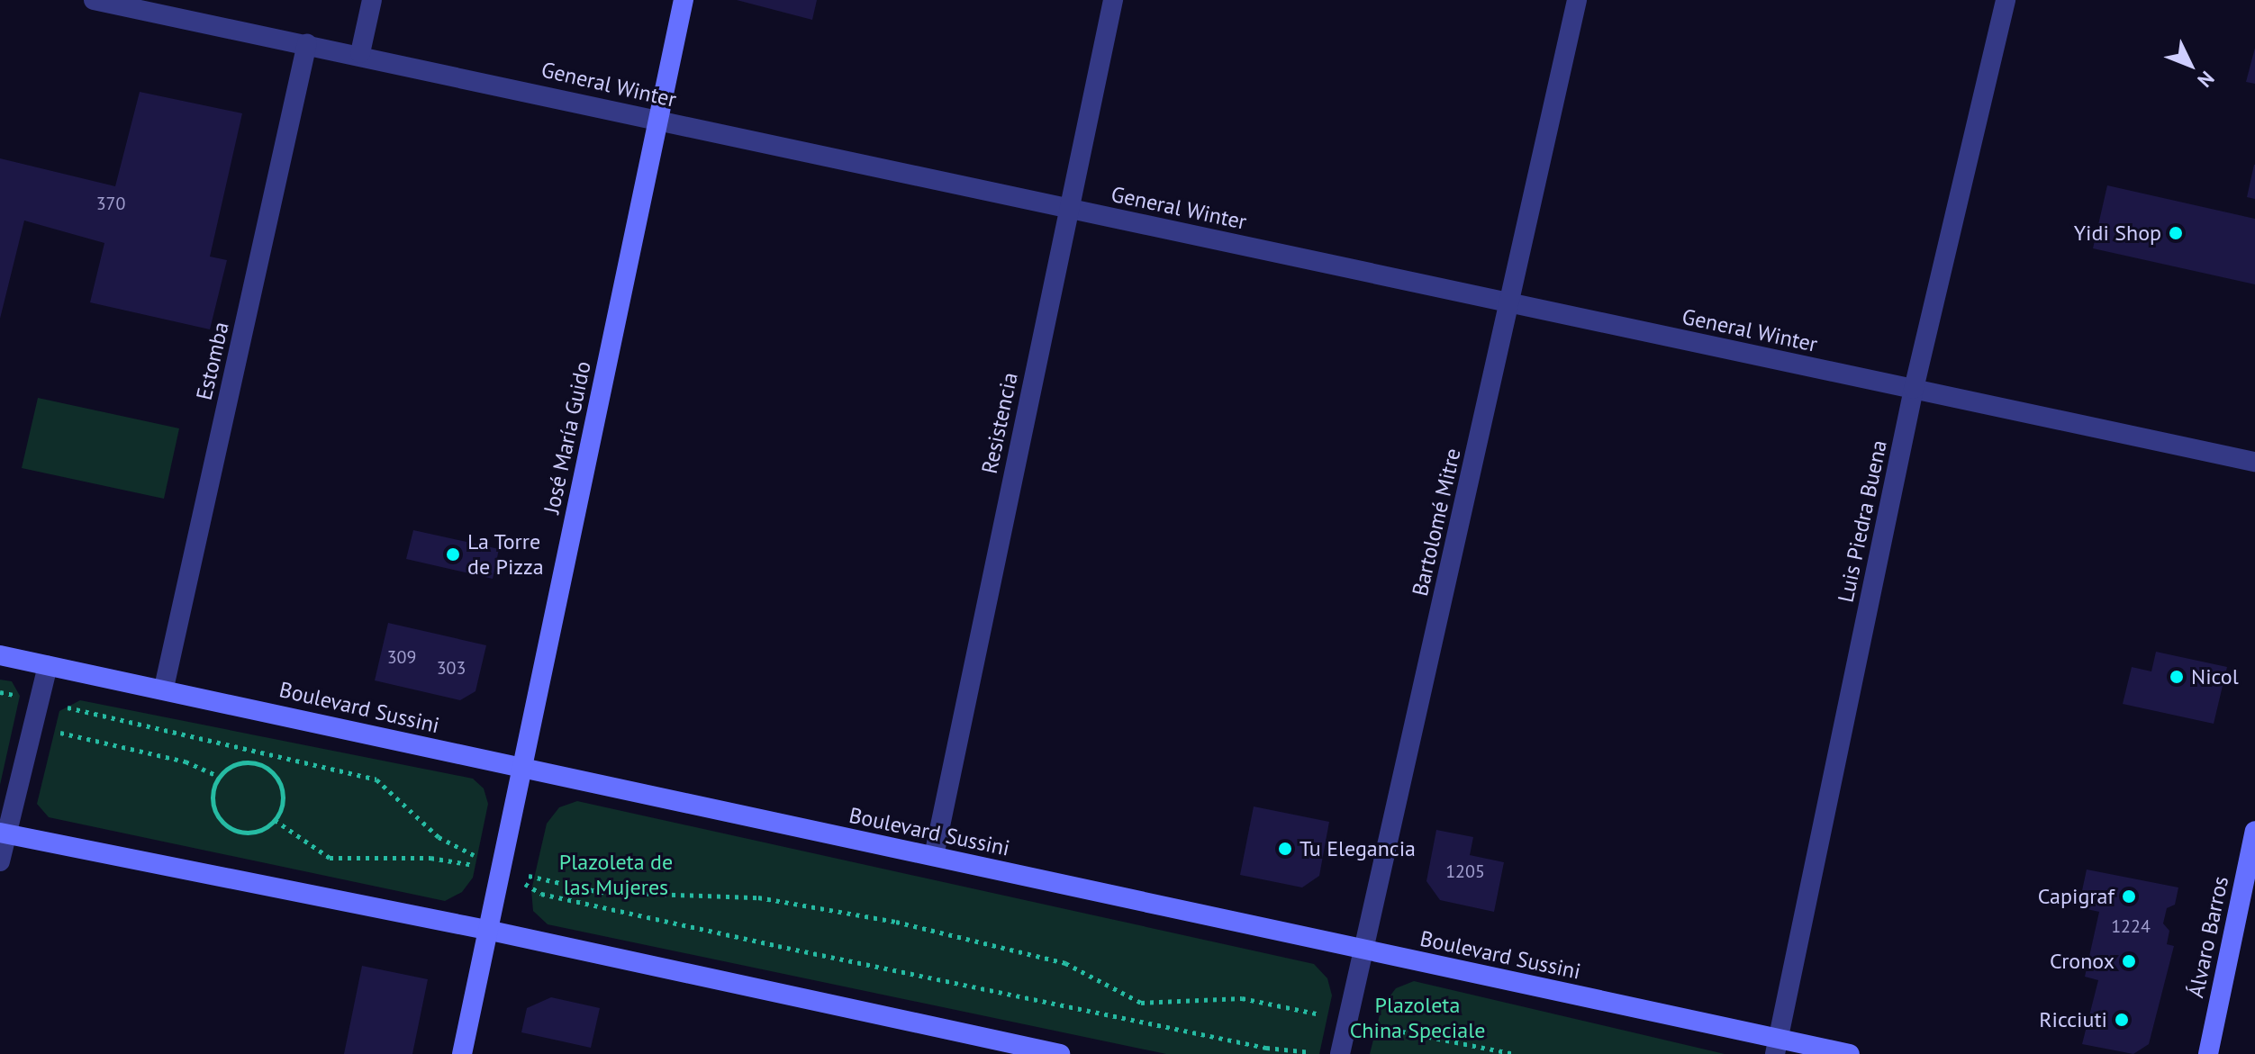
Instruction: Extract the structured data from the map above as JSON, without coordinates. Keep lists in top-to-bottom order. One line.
{"streets":{"main road":["José María Guido","Boulevard Sussini","Álvaro Barros"],"street":["General Winter","Estomba","Resistencia","Luis Piedra Buena","Bartolomé Mitre"]},"crossings":[["General Winter","Estomba"],["General Winter","Resistencia"],["General Winter","José María Guido"],["General Winter","Luis Piedra Buena"],["General Winter","Bartolomé Mitre"],["Estomba","Boulevard Sussini"],["Resistencia","Boulevard Sussini"],["José María Guido","Boulevard Sussini"],["Luis Piedra Buena","Boulevard Sussini"],["Bartolomé Mitre","Boulevard Sussini"]],"parks":["Plazoleta de las Mujeres","Plazoleta China Speciale"],"places":["Yidi Shop","La Torre de Pizza","Nicol","Tu Elegancia","Capigraf","Cronox","Ricciuti"],"house_numbers":["370","309","303","1205","1224"],"north":"bottom right"}
